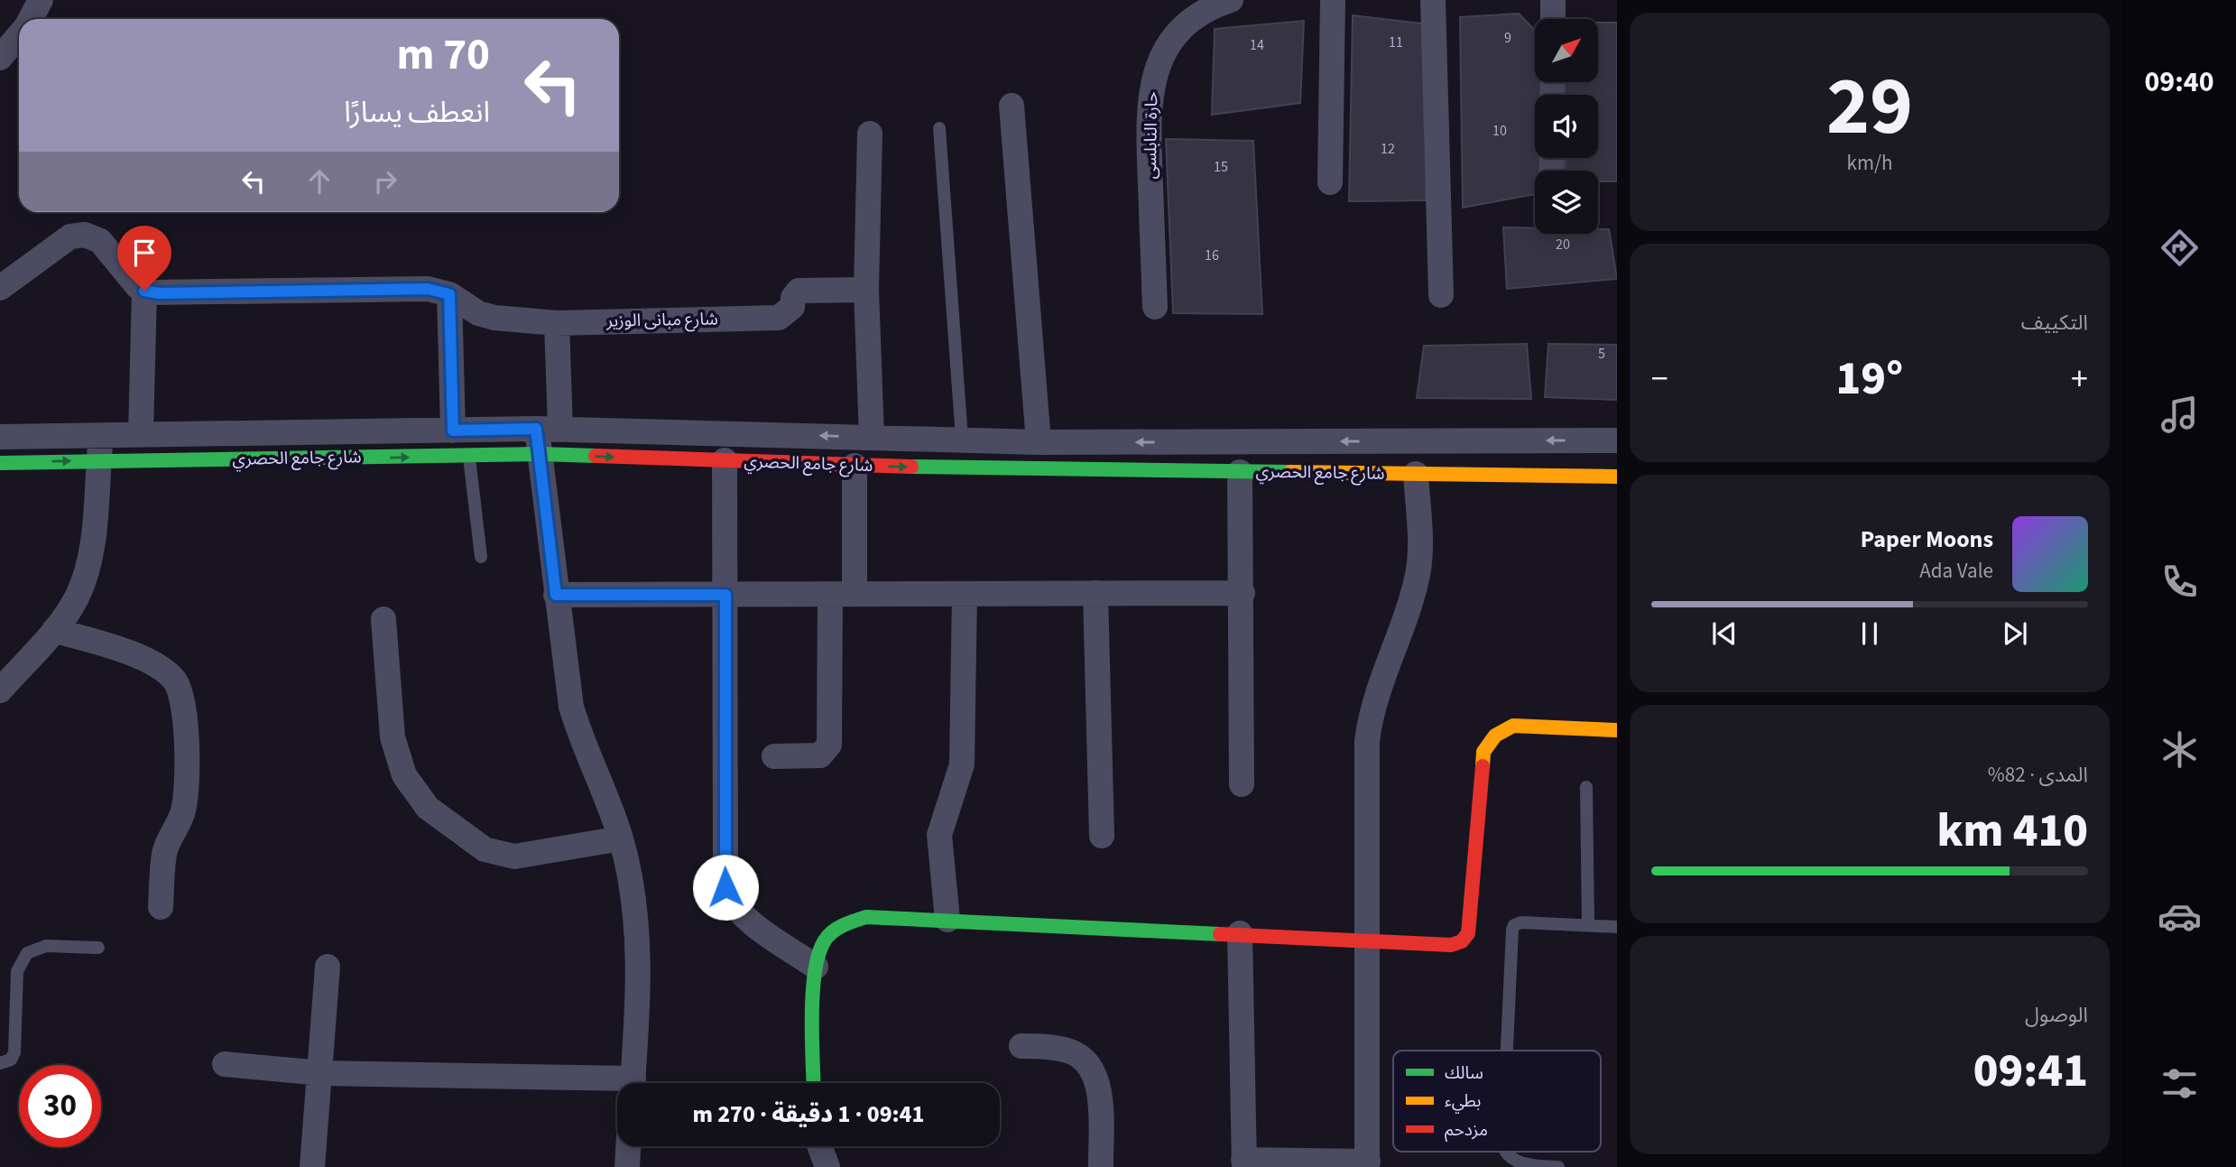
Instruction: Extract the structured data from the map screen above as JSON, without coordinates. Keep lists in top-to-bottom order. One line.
{"streets":{"street":["حارة النابلسى","شارع مبانى الوزير","شارع جامع الحصري"]},"house_numbers":["9","11","14","10","12","15","20","16","5"],"legend":["سالك","بطيء","مزدحم"],"north":"top right","page":{"tabs":"09:40","tile":[["29","km/h"],"التكييف",["المدى · 82%","410 km"],["الوصول","09:41"]],"turn":["70 m","انعطف يسارًا"],"heat":["−","19°","+"],"song":["Paper Moons","Ada Vale"],"limit":"30","trip":"09:41 · 1 دقيقة · 270 m"}}
